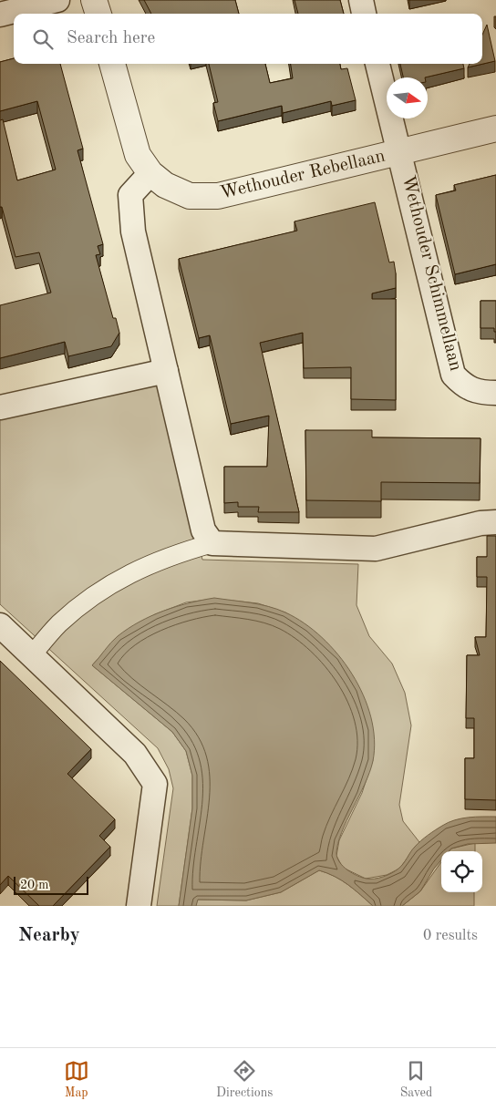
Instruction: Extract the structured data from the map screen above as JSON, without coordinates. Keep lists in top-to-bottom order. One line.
{"streets":{"street":["Wethouder Rebellaan","Wethouder Schimmellaan"]},"crossings":[["Wethouder Rebellaan","Wethouder Schimmellaan"]],"scale_bar":"20 m","north":"right","page":{"search":"Search here","scale":"20 m","heading":["Nearby","0 results"],"nav":["Map","Directions","Saved"]}}
